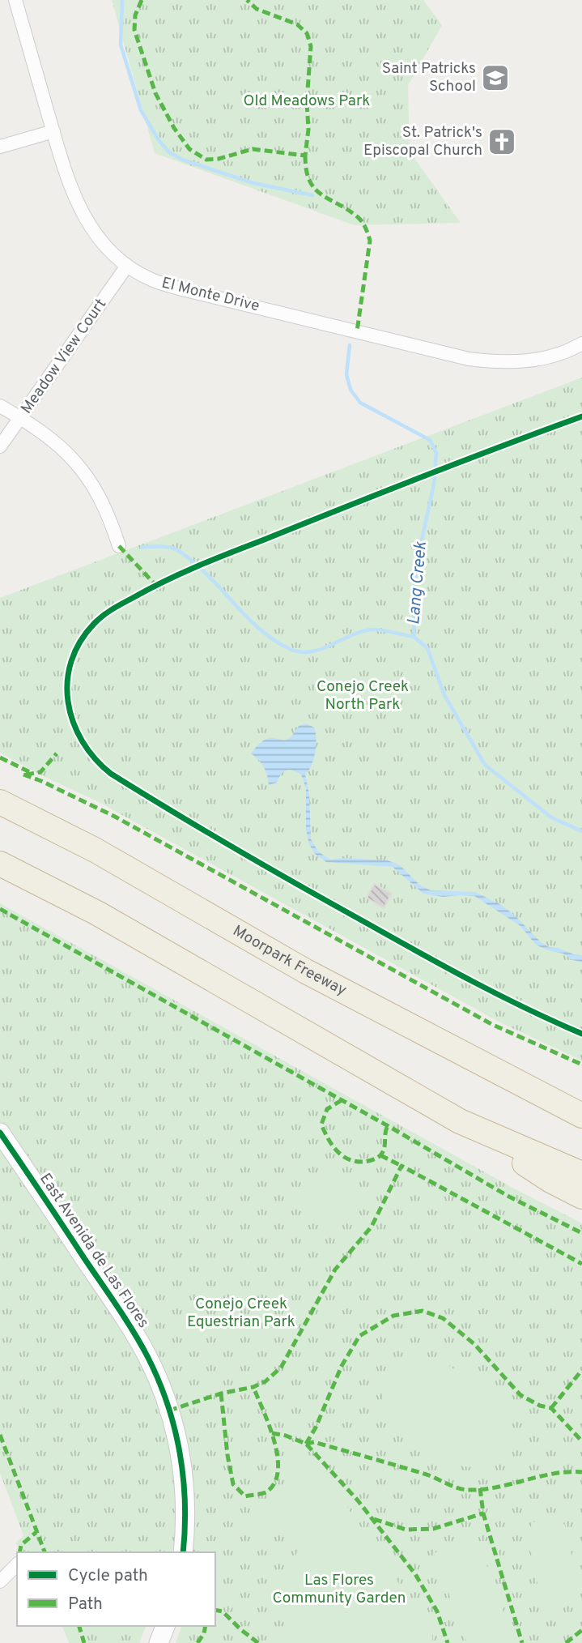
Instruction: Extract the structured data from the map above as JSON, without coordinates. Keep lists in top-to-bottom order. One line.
{"streets":{"highway":["Moorpark Freeway"],"street":["El Monte Drive","Meadow View Court","East Avenida de Las Flores"]},"crossings":[["El Monte Drive","Meadow View Court"]],"water":["Lang Creek"],"parks":["Old Meadows Park","Conejo Creek North Park","Conejo Creek Equestrian Park","Las Flores Community Garden"],"places":{"school or university":["Saint Patricks School"],"church":["St. Patrick's Episcopal Church"]},"legend":["Cycle path","Path"]}
